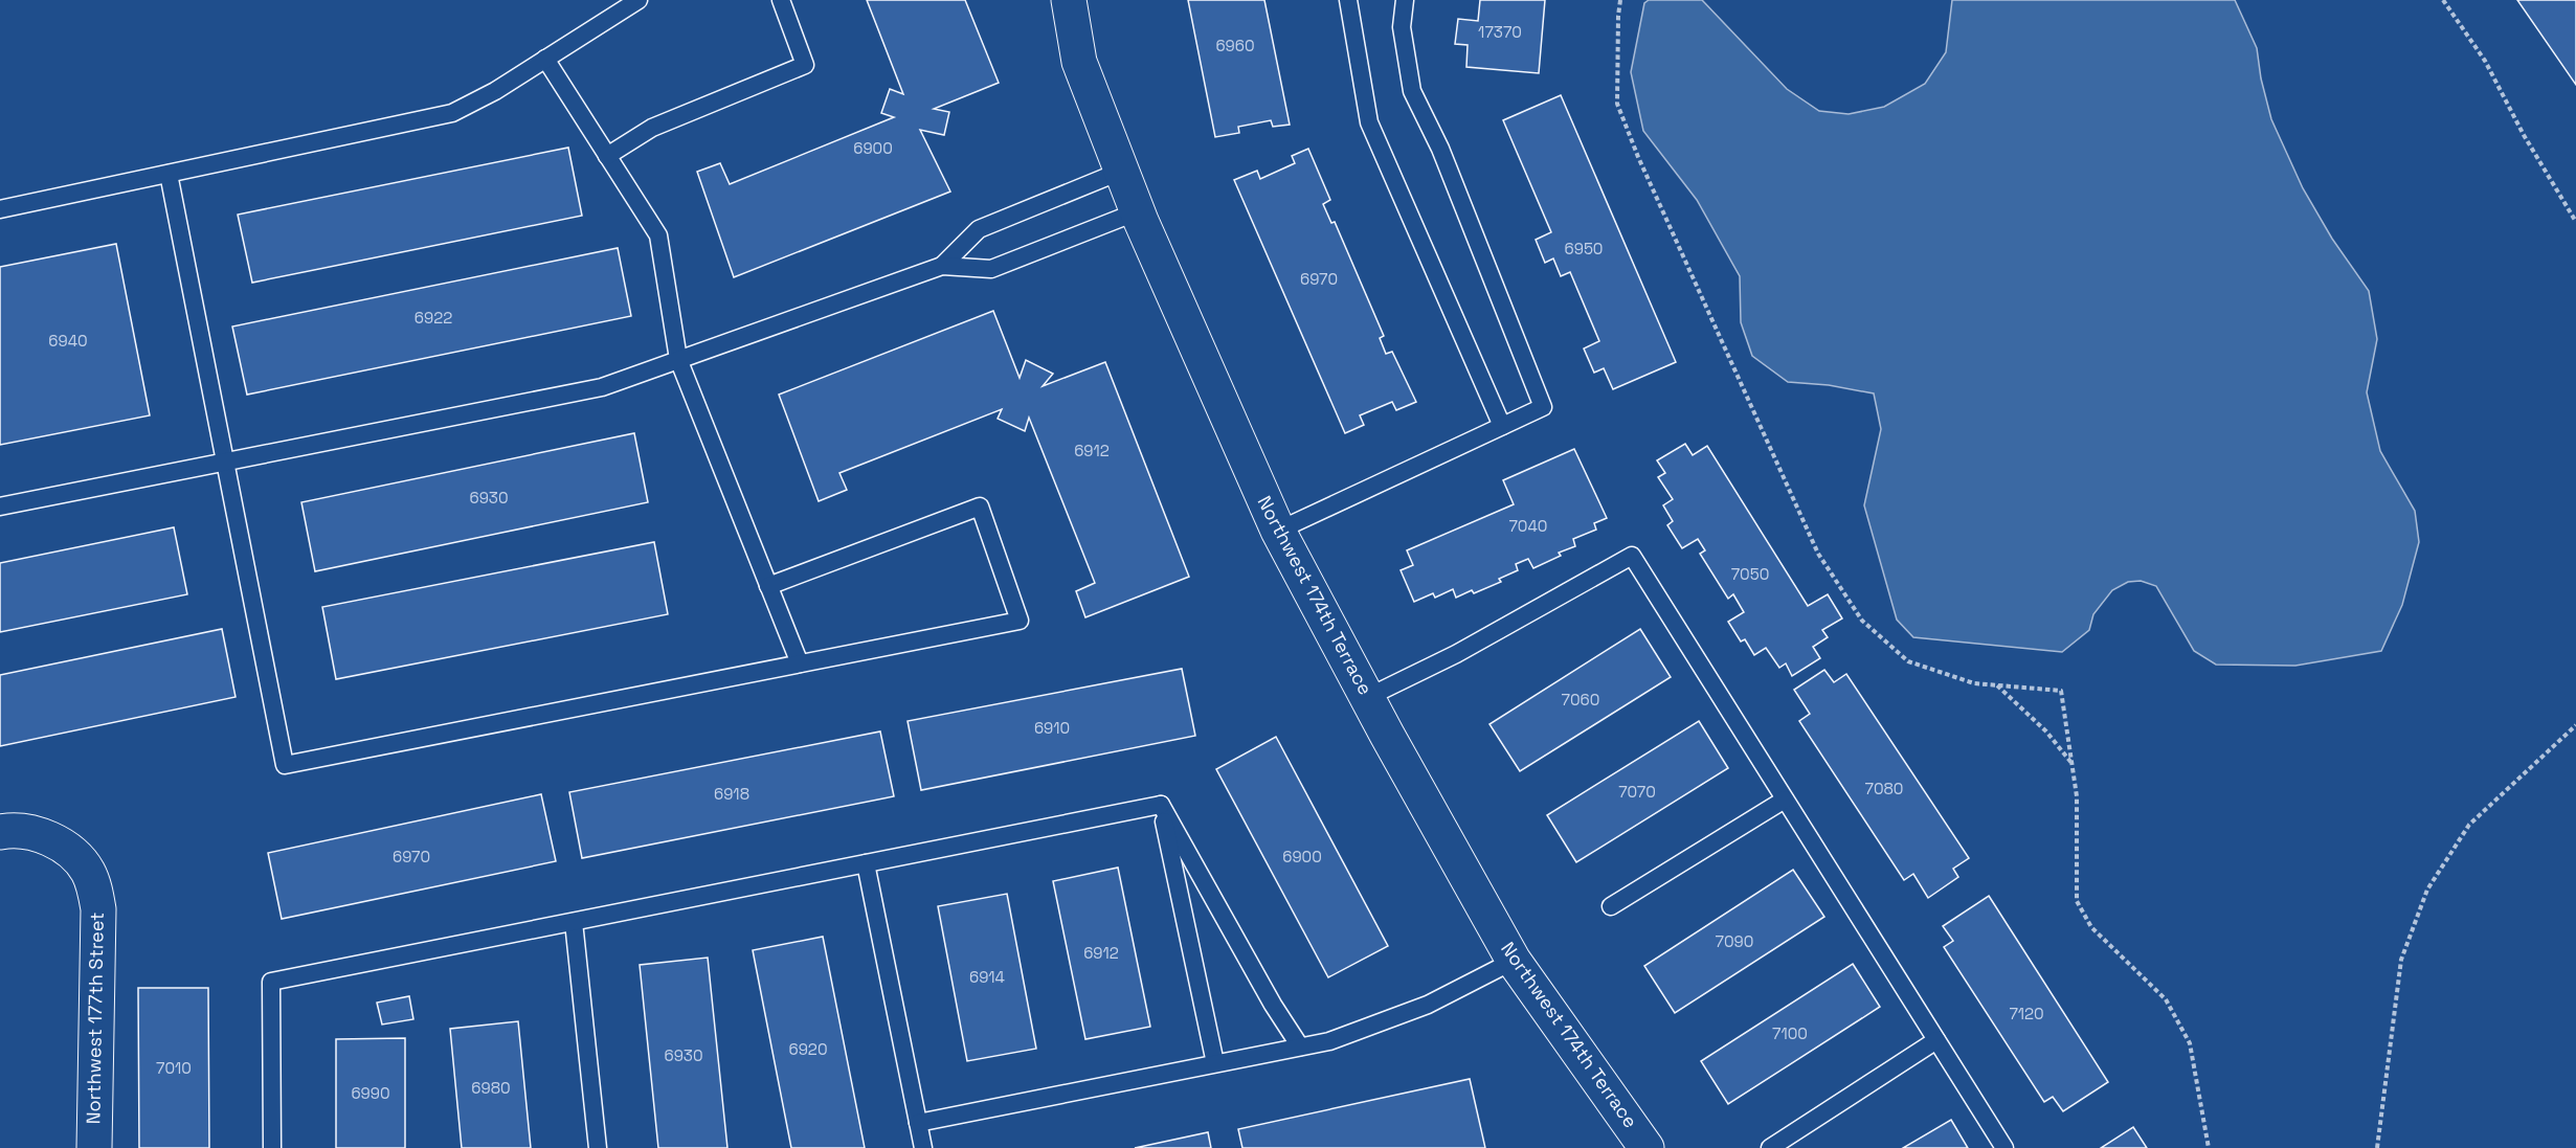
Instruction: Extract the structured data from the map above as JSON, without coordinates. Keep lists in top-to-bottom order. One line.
{"streets":{"street":["Northwest 174th Terrace","Northwest 177th Street"]},"house_numbers":["17370","6960","6900","6950","6970","6922","6940","6912","6930","7040","7050","7060","6910","7080","7070","6918","6970","6900","7090","6912","6914","7120","7100","6920","6930","7010","6980","6990"]}
